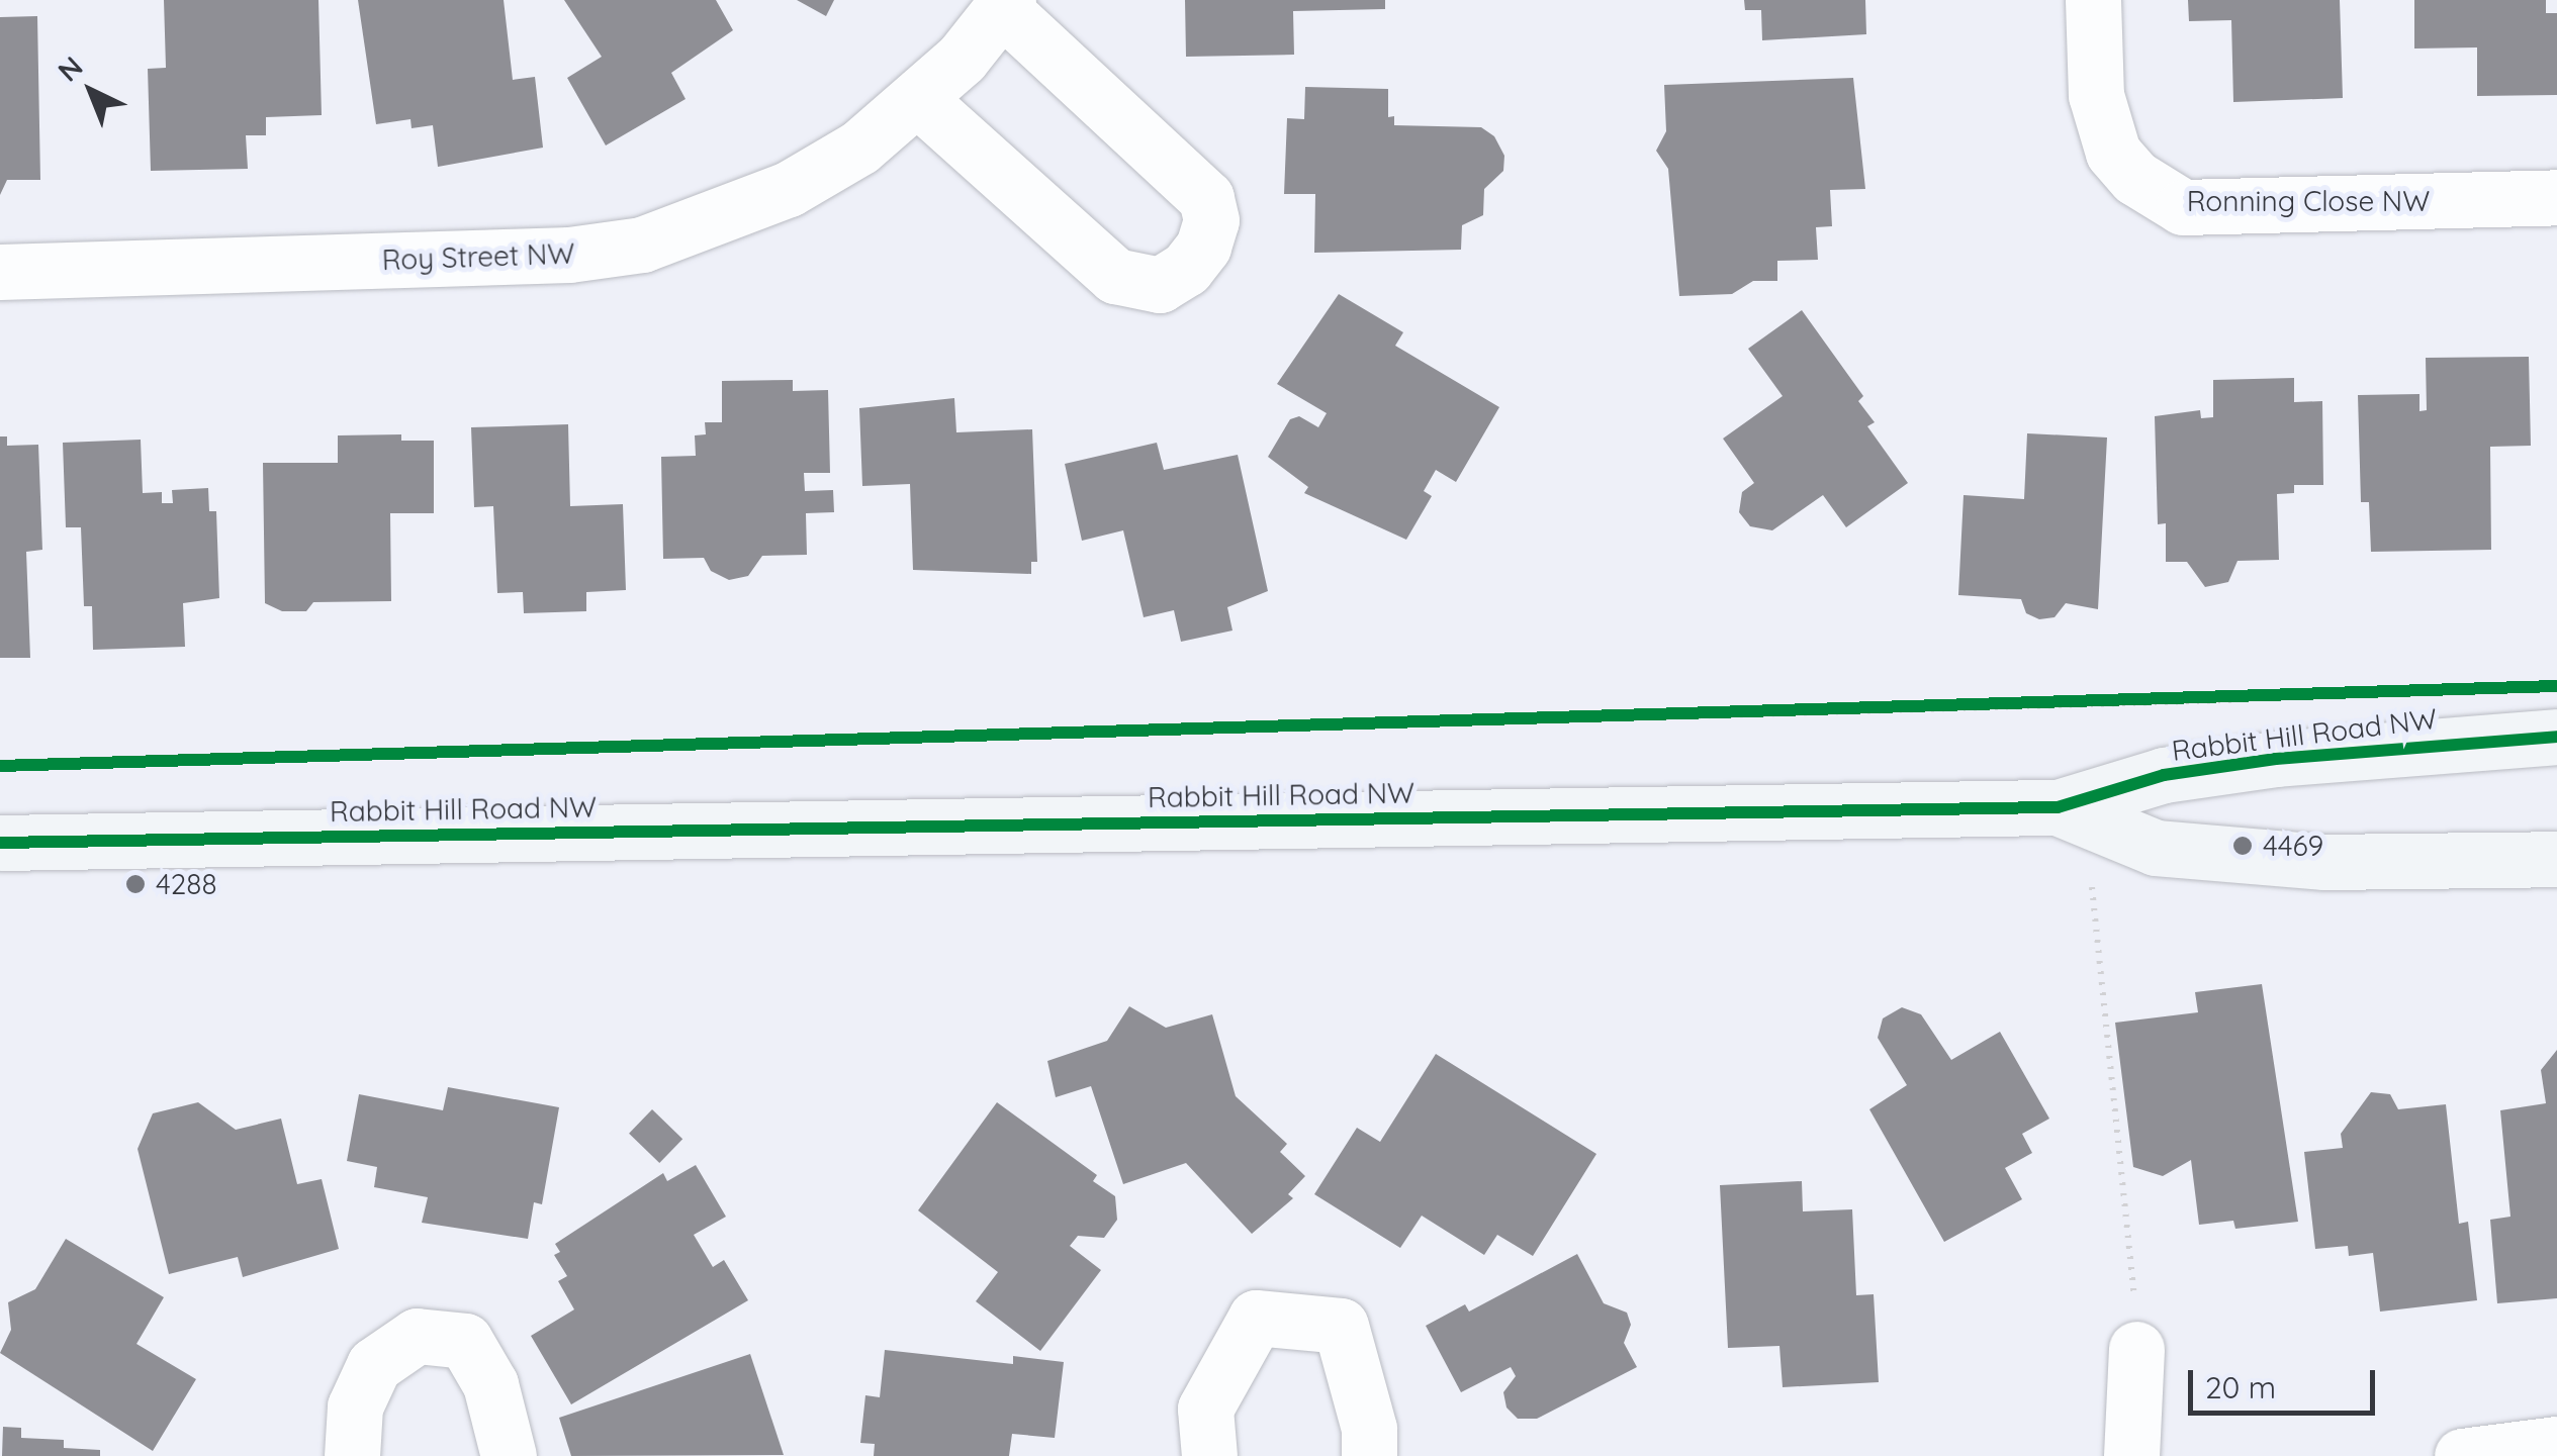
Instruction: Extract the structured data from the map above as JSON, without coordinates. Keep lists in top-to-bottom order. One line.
{"streets":{"street":["Ronning Close NW","Roy Street NW","Rabbit Hill Road NW"]},"places":["4469","4288"],"scale_bar":"20 m","north":"top left"}
